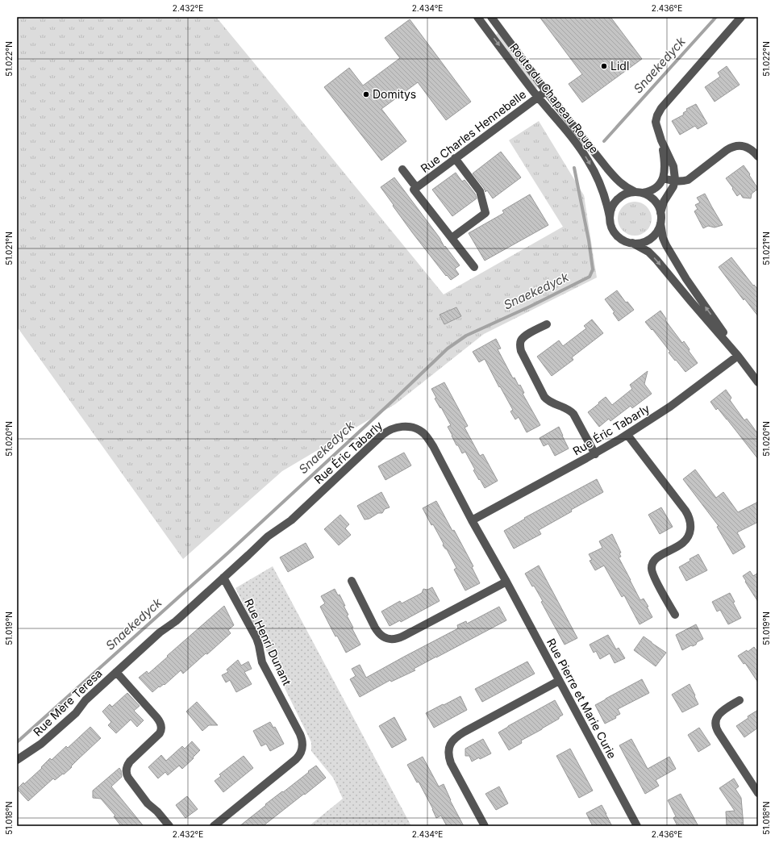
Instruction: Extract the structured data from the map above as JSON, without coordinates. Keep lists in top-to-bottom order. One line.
{"streets":{"street":["Route du Chapeau Rouge","Rue Charles Hennebelle","Rue Éric Tabarly","Rue Henri Dunant","Rue Pierre et Marie Curie","Rue Mère Teresa"]},"crossings":[["Route du Chapeau Rouge","Rue Charles Hennebelle"],["Rue Éric Tabarly","Rue Pierre et Marie Curie"],["Rue Éric Tabarly","Rue Mère Teresa"],["Rue Henri Dunant","Rue Mère Teresa"]],"water":["Snaekedyck"],"places":["Lidl","Domitys"],"coordinates":["2.432°E","2.434°E","2.436°E","51.022°N","51.021°N","51.020°N","51.019°N","51.018°N"]}
